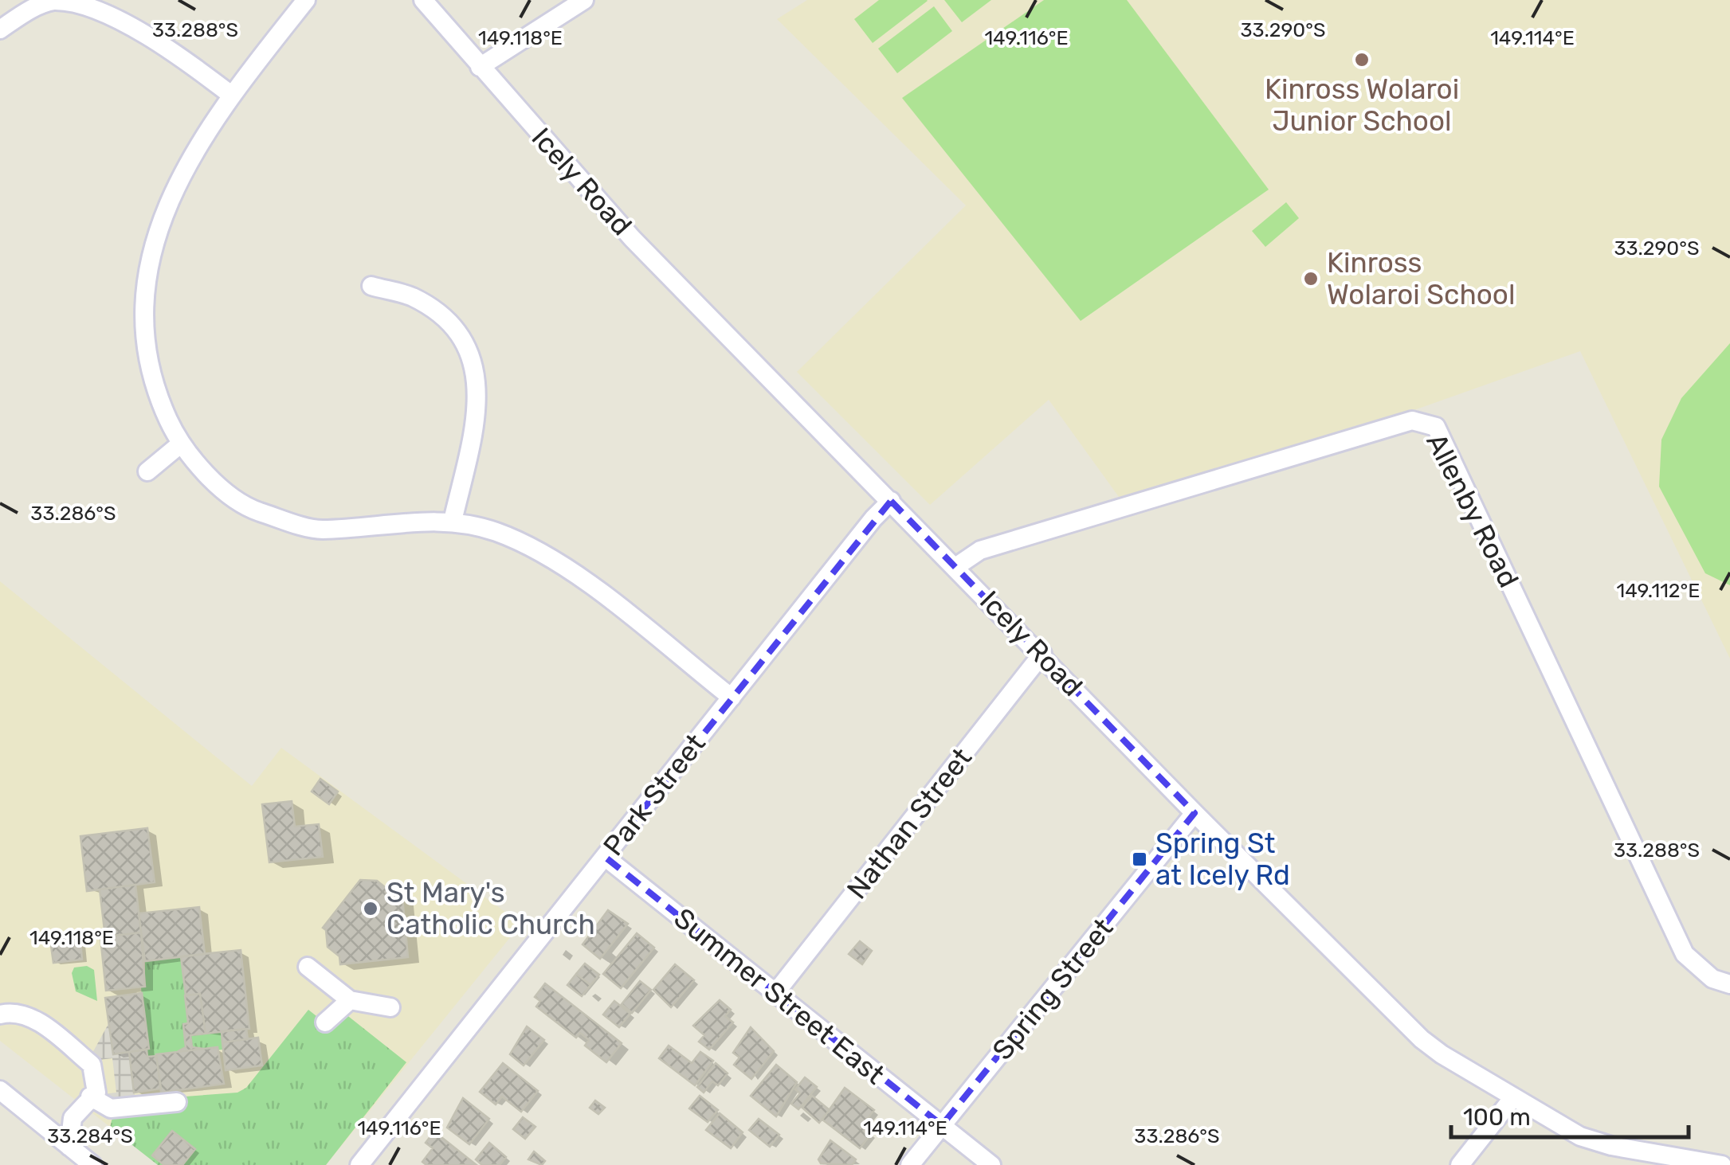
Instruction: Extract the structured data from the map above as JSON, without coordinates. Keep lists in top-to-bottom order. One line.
{"streets":{"street":["Icely Road","Allenby Road","Park Street","Nathan Street","Spring Street","Summer Street East"]},"crossings":[["Icely Road","Allenby Road"],["Icely Road","Park Street"],["Icely Road","Nathan Street"],["Icely Road","Spring Street"],["Park Street","Summer Street East"],["Nathan Street","Summer Street East"],["Spring Street","Summer Street East"]],"places":{"other":["Kinross Wolaroi Junior School","Kinross Wolaroi School","St Mary's Catholic Church"],"transit":["Spring St at Icely Rd"]},"scale_bar":"100 m","coordinates":["33.290°S","33.288°S","149.118°E","149.116°E","149.114°E","33.286°S","149.112°E","33.284°S"]}
